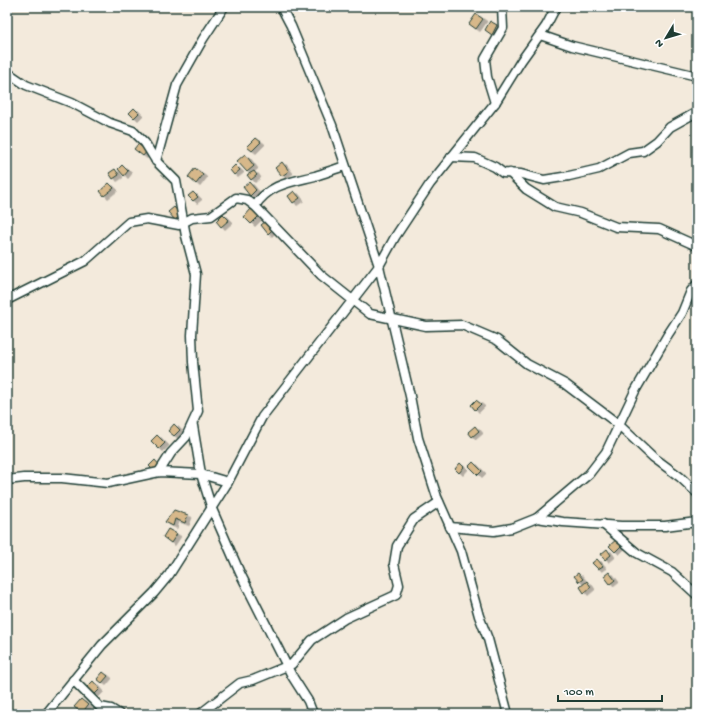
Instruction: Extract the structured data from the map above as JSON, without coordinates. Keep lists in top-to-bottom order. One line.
{"scale_bar":"100 m","north":"bottom left"}
